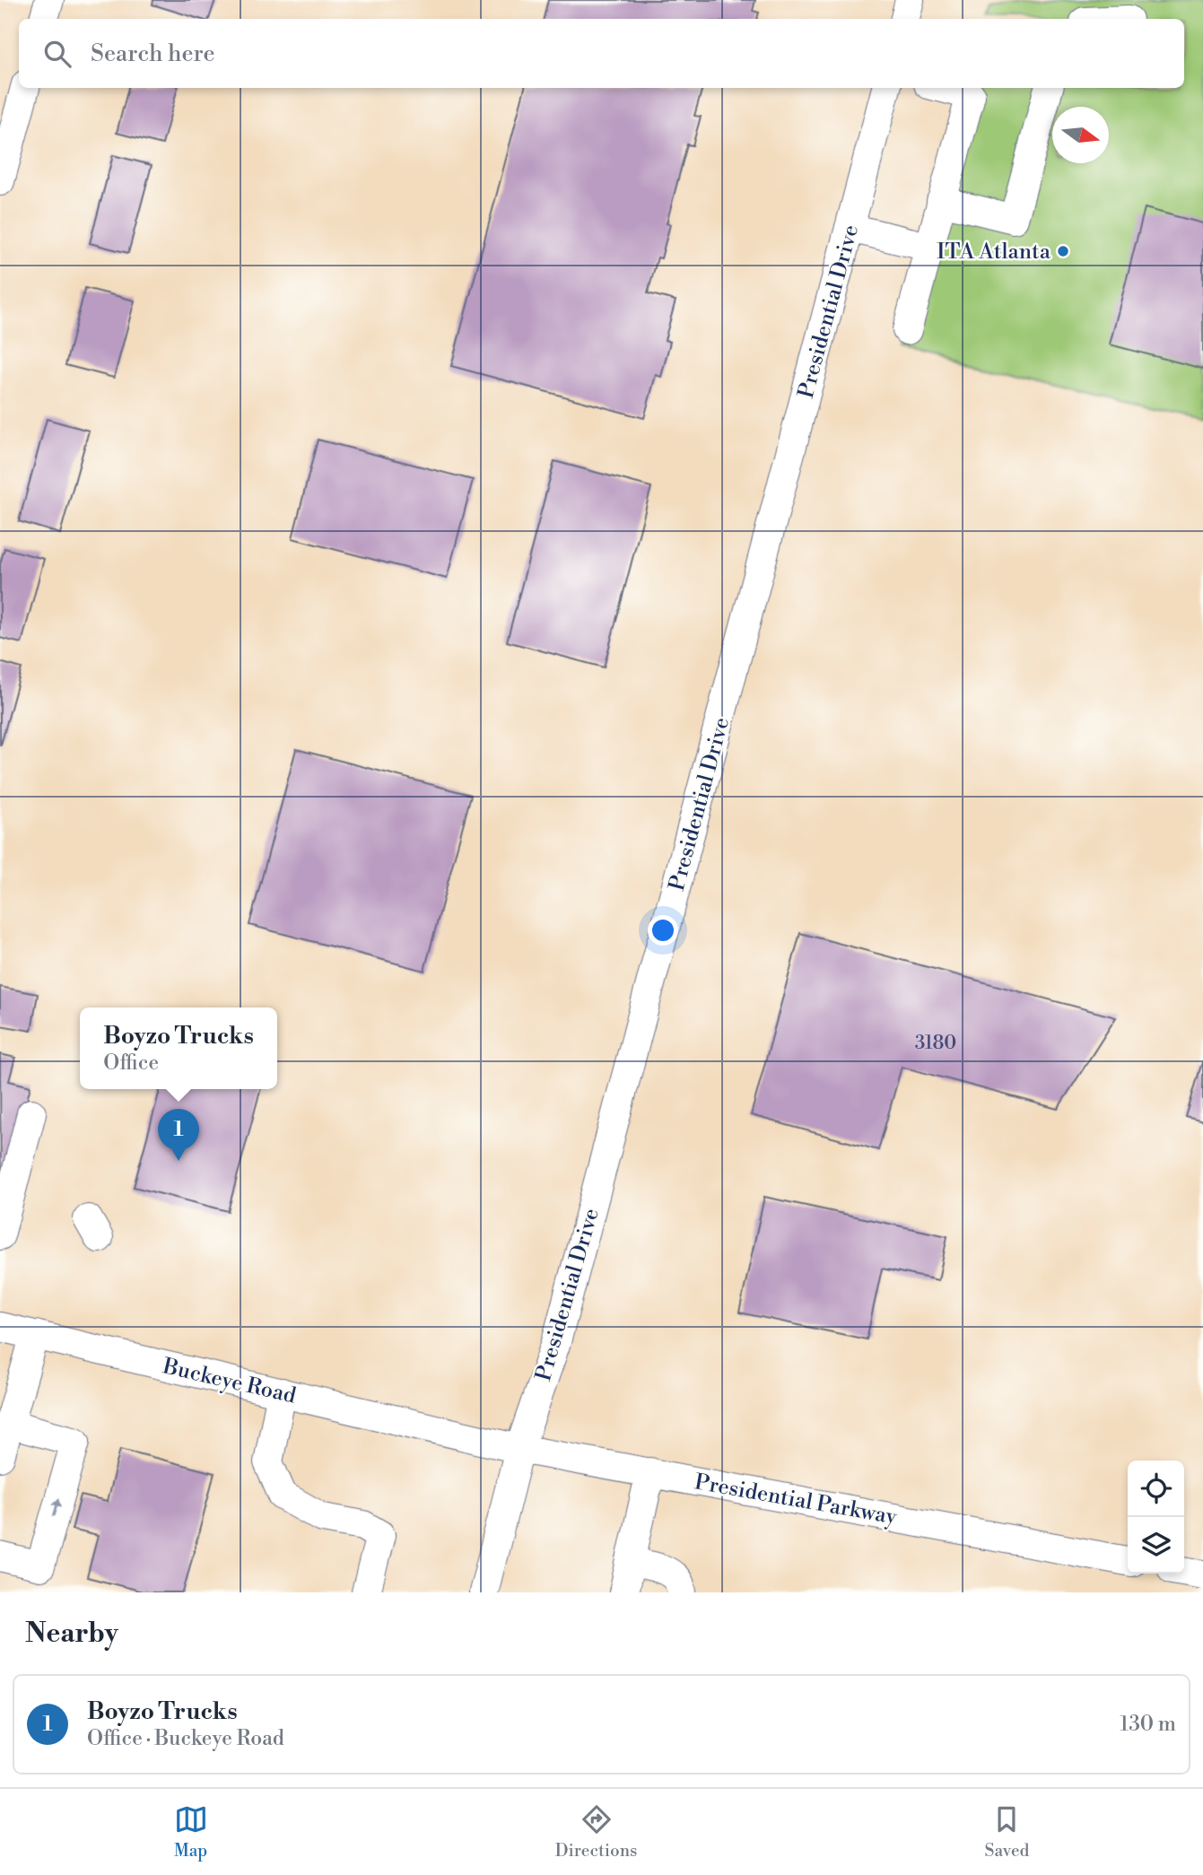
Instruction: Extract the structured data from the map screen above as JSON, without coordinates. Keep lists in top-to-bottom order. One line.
{"streets":{"street":["Presidential Drive","Buckeye Road","Presidential Parkway"]},"crossings":[["Presidential Drive","Presidential Parkway"],["Buckeye Road","Presidential Parkway"]],"places":["ITA Atlanta"],"house_numbers":["3180"],"north":"right","page":{"search":"Search here","popup":["Boyzo Trucks","Office"],"pins":"1","heading":"Nearby","list":[{"mark":"1","name":"Boyzo Trucks","note":"Office · Buckeye Road","value":"130 m"}],"nav":["Map","Directions","Saved"]}}
